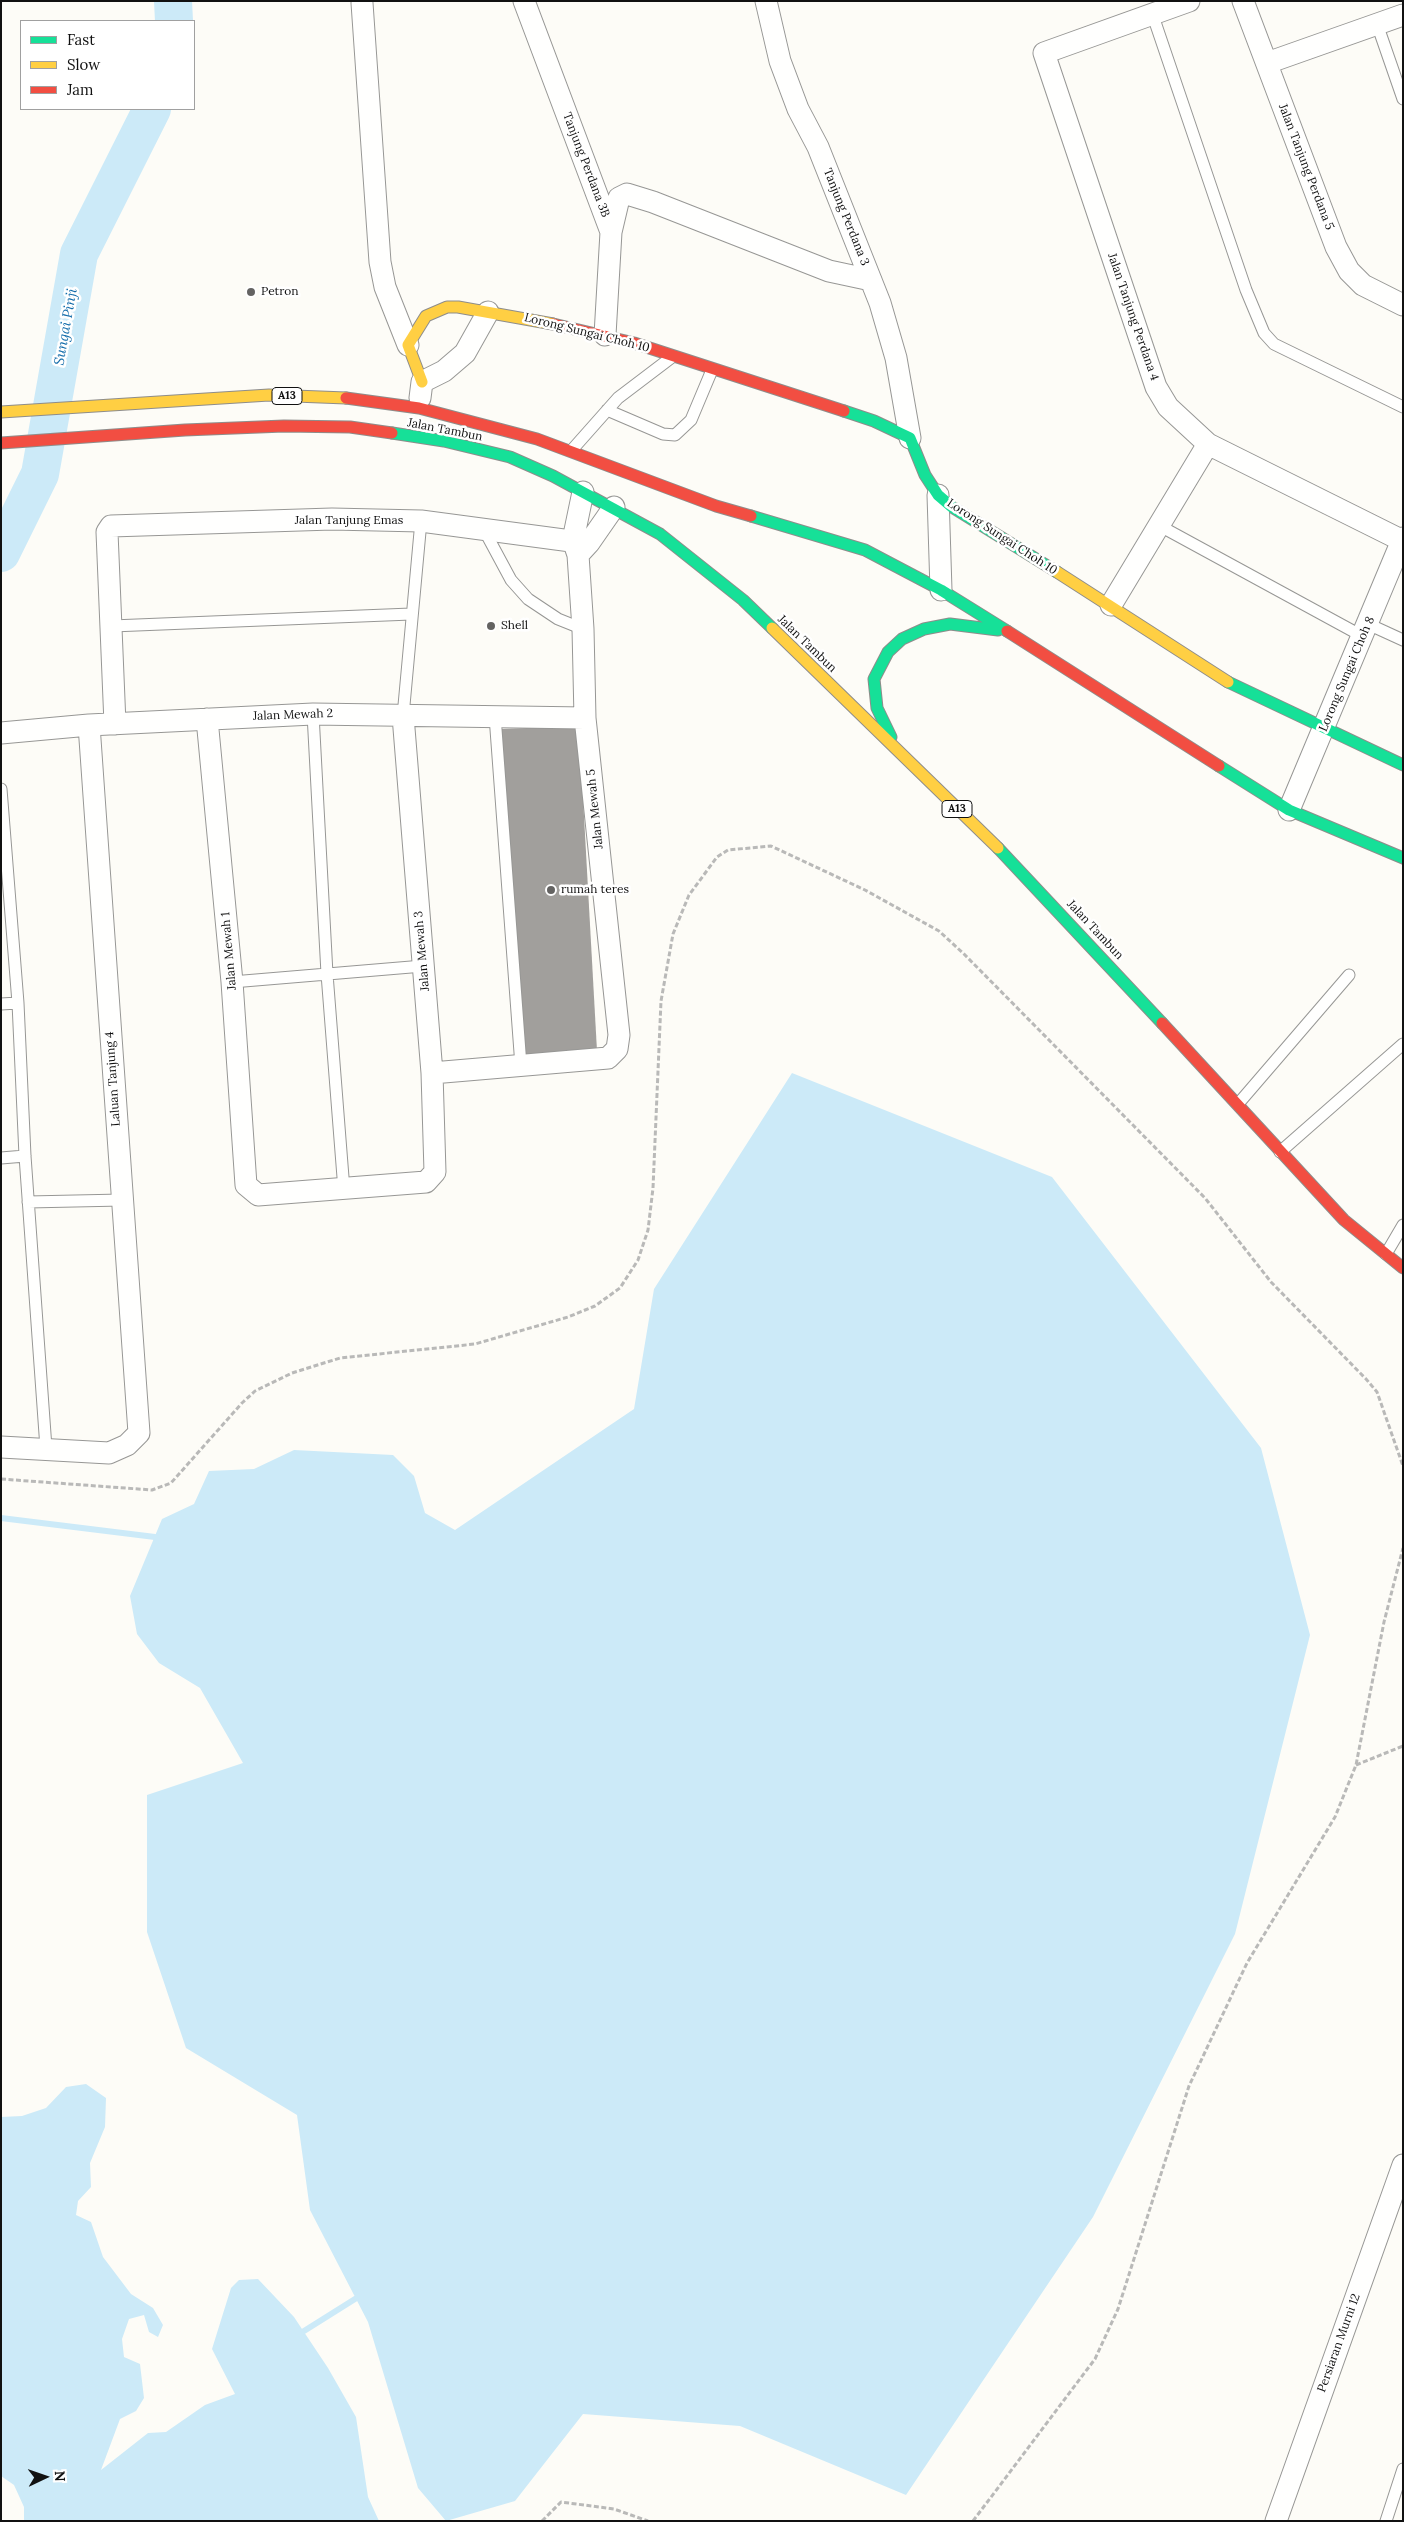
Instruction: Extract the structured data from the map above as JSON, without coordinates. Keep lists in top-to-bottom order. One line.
{"streets":{"main road":["Lorong Sungai Choh 10","A13","Jalan Tambun"],"street":["Tanjung Perdana 3B","Jalan Tanjung Perdana 5","Tanjung Perdana 3","Jalan Tanjung Perdana 4","Jalan Tanjung Emas","Lorong Sungai Choh 8","Jalan Mewah 2","Jalan Mewah 5","Jalan Mewah 1","Jalan Mewah 3","Laluan Tanjung 4","Persiaran Murni 12"]},"crossings":[["Tanjung Perdana 3B","Lorong Sungai Choh 10"],["Tanjung Perdana 3","Lorong Sungai Choh 10"],["Jalan Tanjung Perdana 4","Lorong Sungai Choh 8"],["Lorong Sungai Choh 10","Lorong Sungai Choh 8"],["A13","Jalan Tambun"],["A13","Lorong Sungai Choh 8"],["Jalan Tambun","Jalan Mewah 5"],["Jalan Tanjung Emas","Jalan Mewah 5"],["Jalan Mewah 2","Jalan Mewah 5"],["Jalan Mewah 2","Jalan Mewah 1"],["Jalan Mewah 2","Jalan Mewah 3"],["Jalan Mewah 2","Laluan Tanjung 4"],["Jalan Mewah 1","Jalan Mewah 3"]],"water":["Sungai Pinji"],"places":["Petron","Shell","rumah teres"],"legend":["Fast","Slow","Jam"],"north":"right"}
